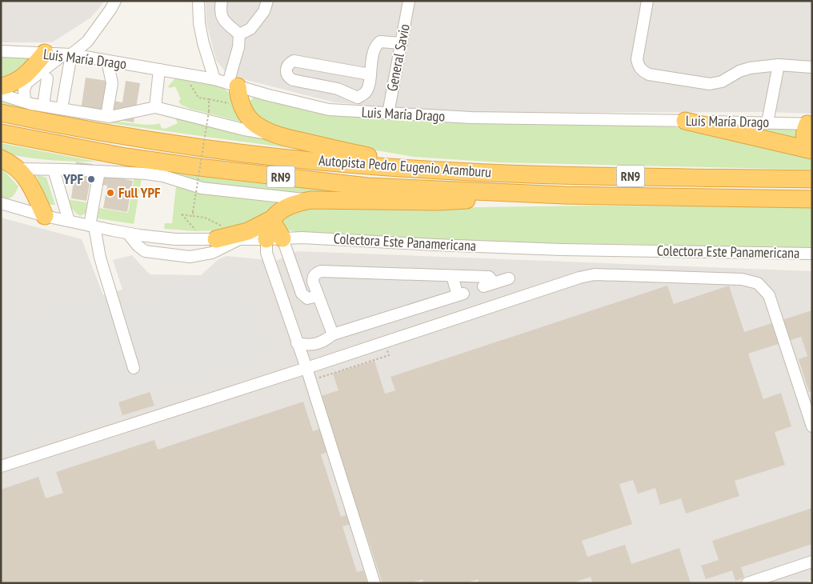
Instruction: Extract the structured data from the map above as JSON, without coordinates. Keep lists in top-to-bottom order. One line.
{"streets":{"highway":["Autopista Pedro Eugenio Aramburu","RN9"],"street":["General Savio","Luis María Drago","Colectora Este Panamericana"]},"crossings":[["General Savio","Luis María Drago"]],"places":["YPF","Full YPF"]}
